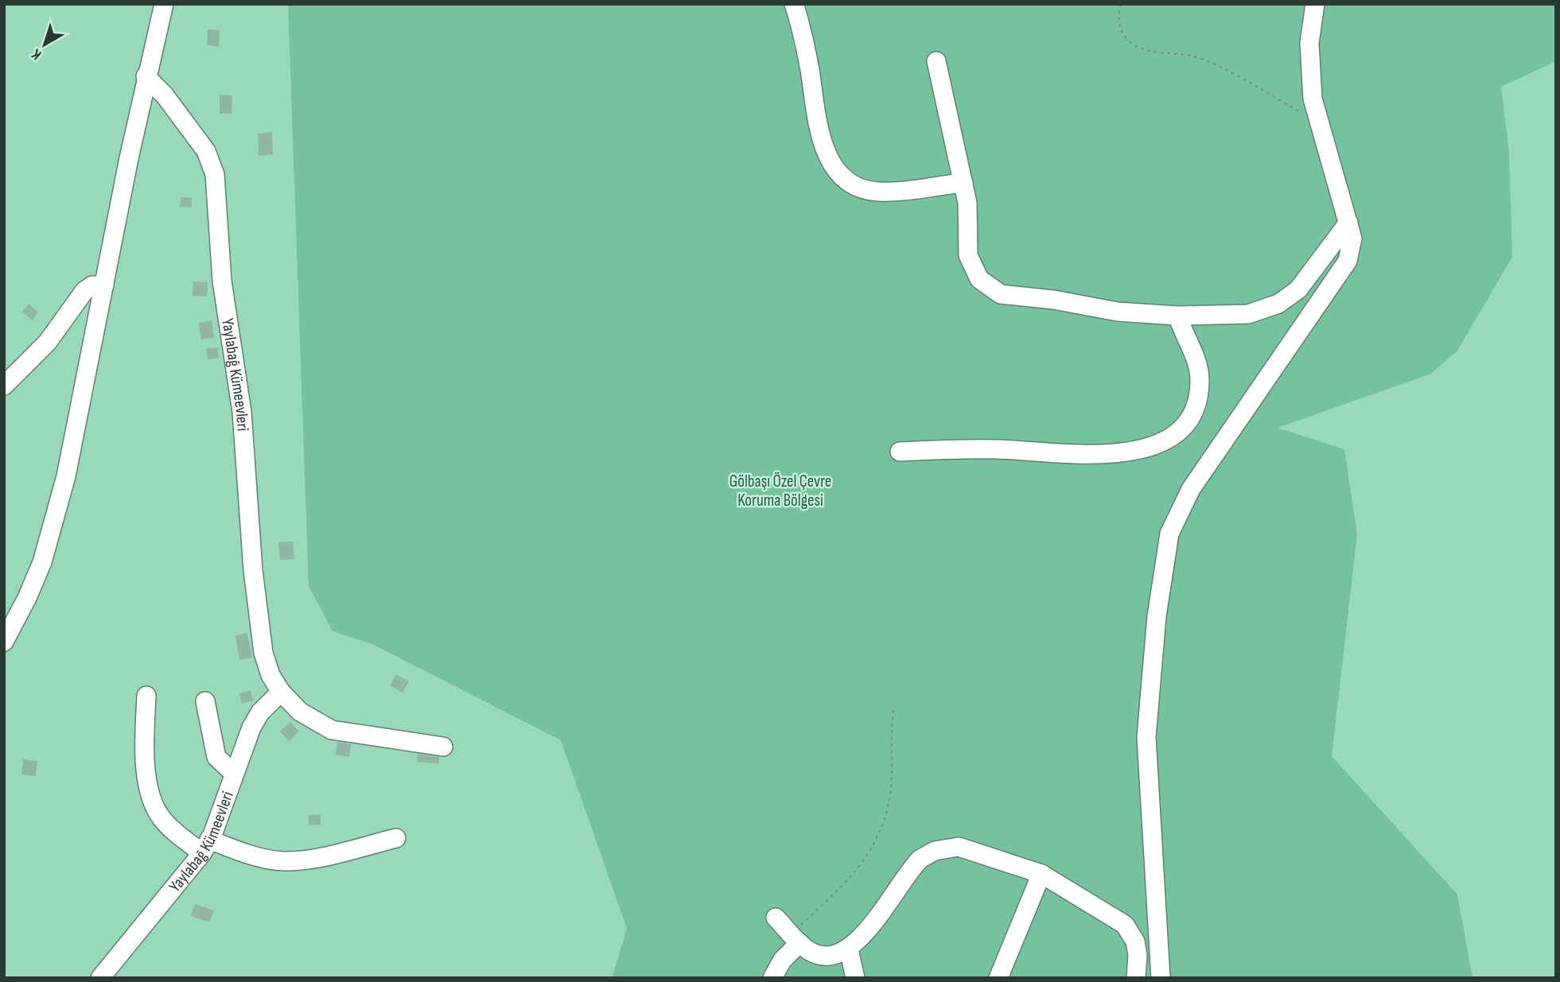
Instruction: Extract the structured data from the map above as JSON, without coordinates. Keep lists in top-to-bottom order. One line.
{"streets":{"street":["Yaylabağ Kümeevleri"]},"parks":["Gölbaşı Özel Çevre Koruma Bölgesi"],"north":"bottom left"}
